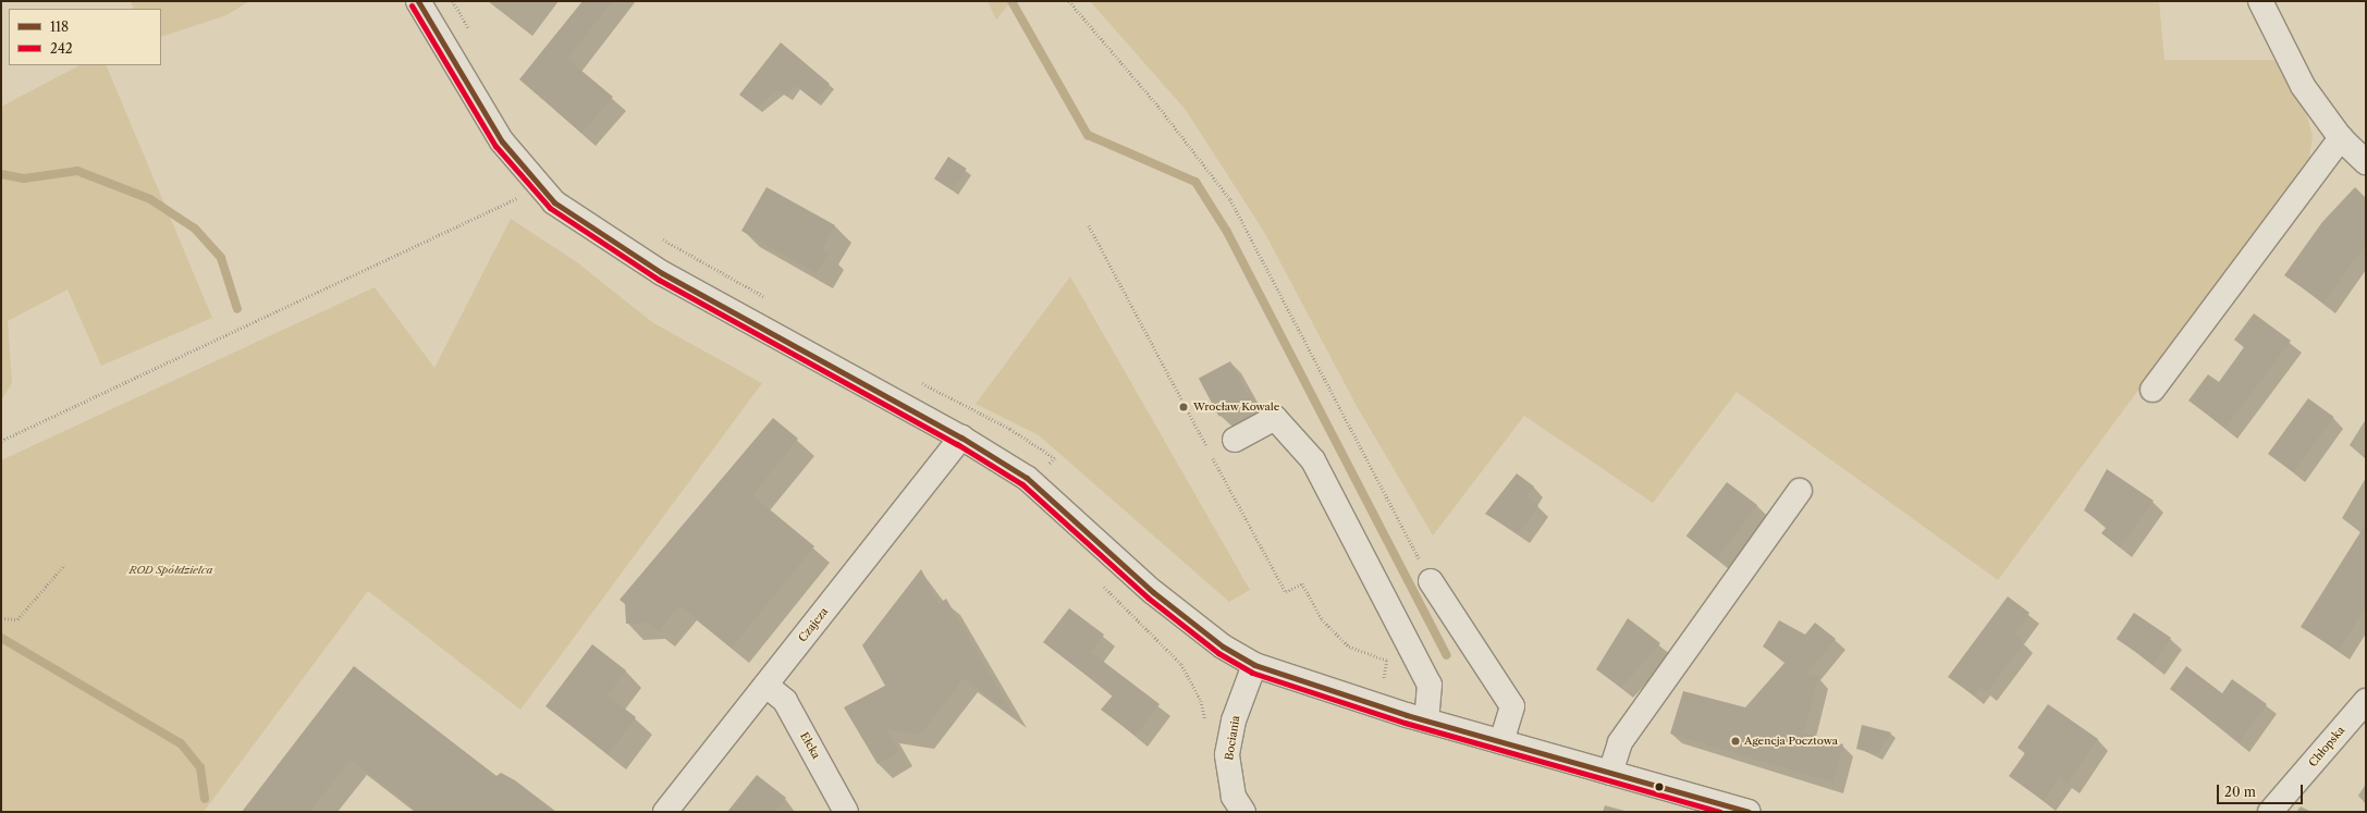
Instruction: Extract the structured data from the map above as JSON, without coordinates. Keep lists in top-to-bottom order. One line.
{"streets":{"street":["Czajcza","Bociania","Ełcka","Chłopska"]},"crossings":[["Czajcza","Ełcka"]],"parks":["ROD Spółdzielca"],"places":["Wrocław Kowale","Agencja Pocztowa"],"lines":["transit line 118","transit line 242"],"legend":["118","242"],"scale_bar":"20 m"}
